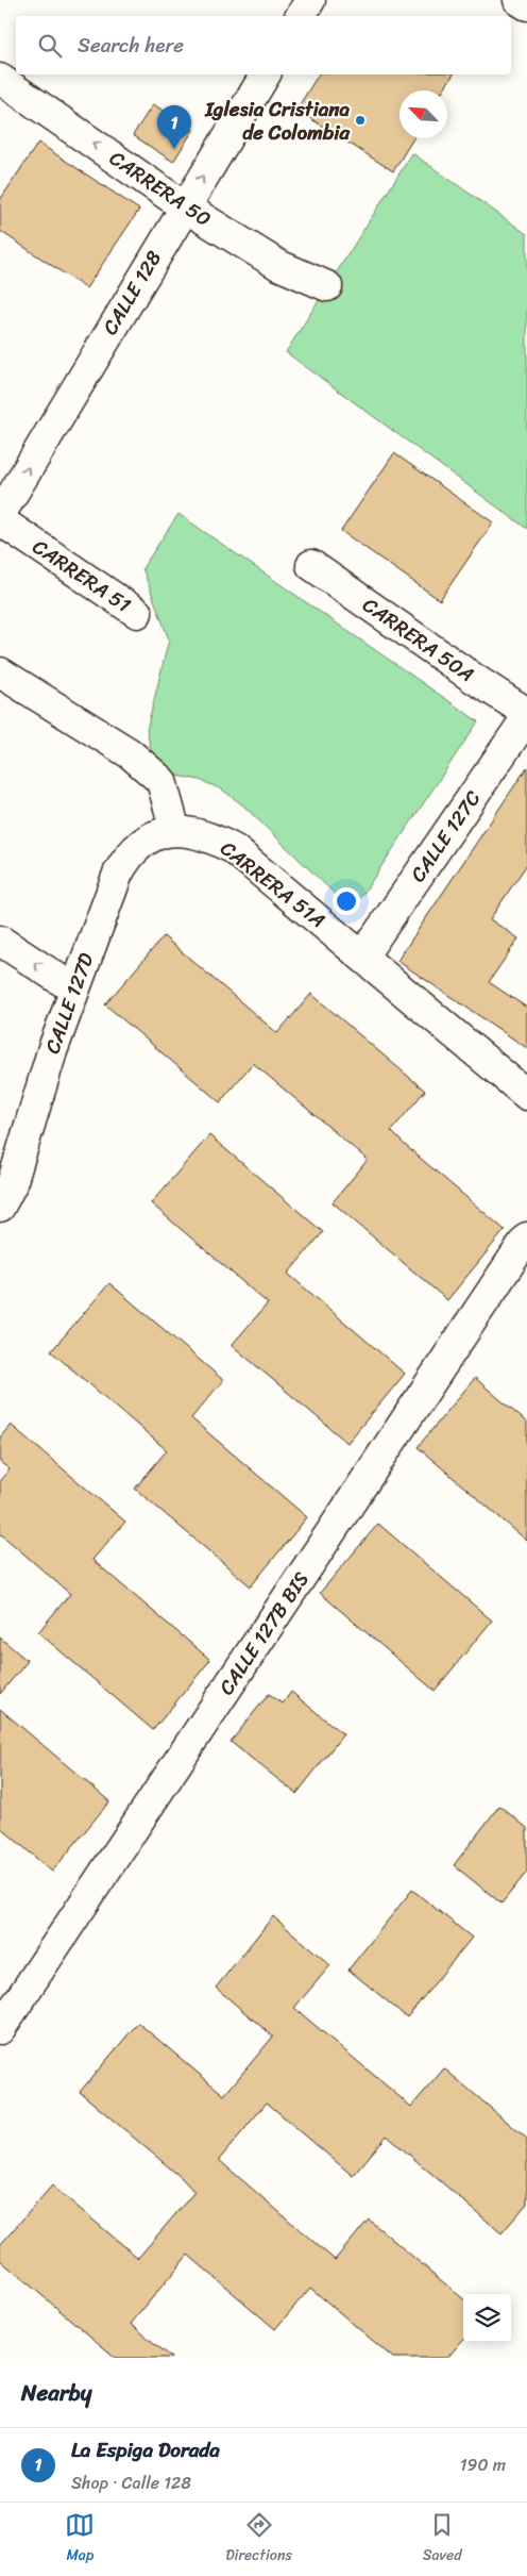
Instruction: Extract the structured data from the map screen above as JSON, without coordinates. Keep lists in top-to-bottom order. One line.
{"streets":{"street":["CARRERA 50","CALLE 128","CARRERA 51","CARRERA 50A","CALLE 127C","CARRERA 51A","CALLE 127D","CALLE 127B BIS"]},"crossings":[["CARRERA 50","CALLE 128"],["CARRERA 50A","CALLE 127C"],["CALLE 127C","CARRERA 51A"],["CARRERA 51A","CALLE 127D"]],"one_way":["CARRERA 50","CALLE 128"],"places":["Iglesia Cristiana de Colombia"],"north":"top left","page":{"search":"Search here","pins":"1","heading":"Nearby","list":[{"mark":"1","name":"La Espiga Dorada","note":"Shop · Calle 128","value":"190 m"}],"nav":["Map","Directions","Saved"]}}
